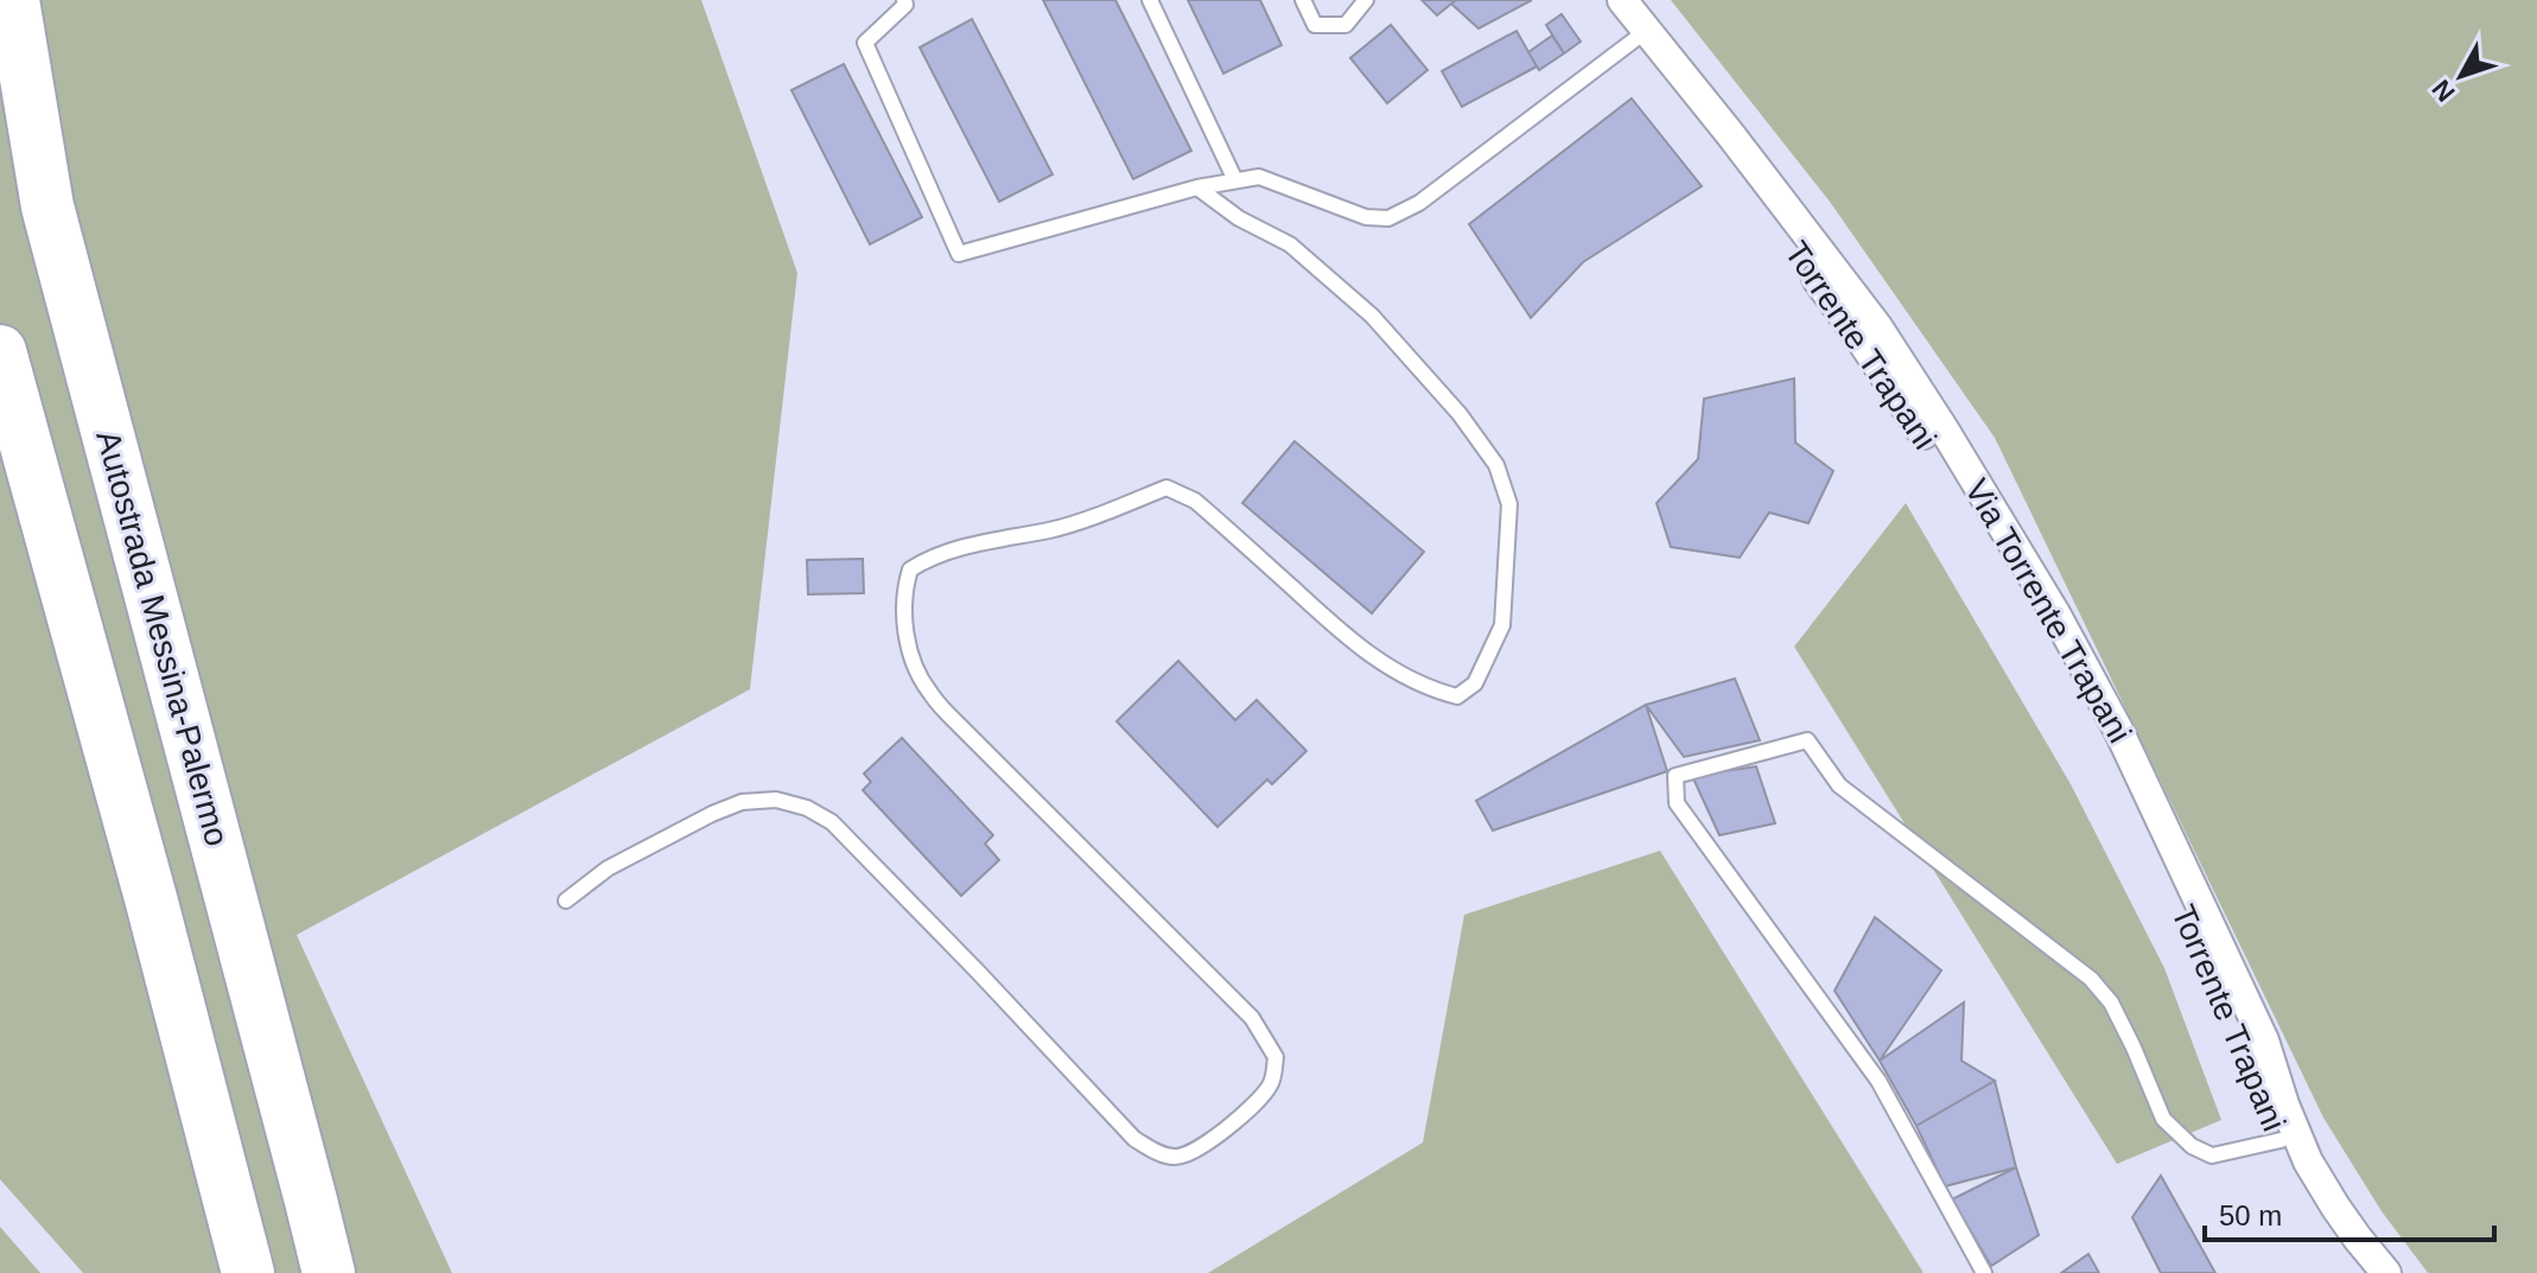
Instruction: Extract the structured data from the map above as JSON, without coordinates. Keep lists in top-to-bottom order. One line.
{"streets":{"highway":["Autostrada Messina-Palermo"],"street":["Torrente Trapani","Via Torrente Trapani"]},"scale_bar":"50 m","north":"bottom left"}
